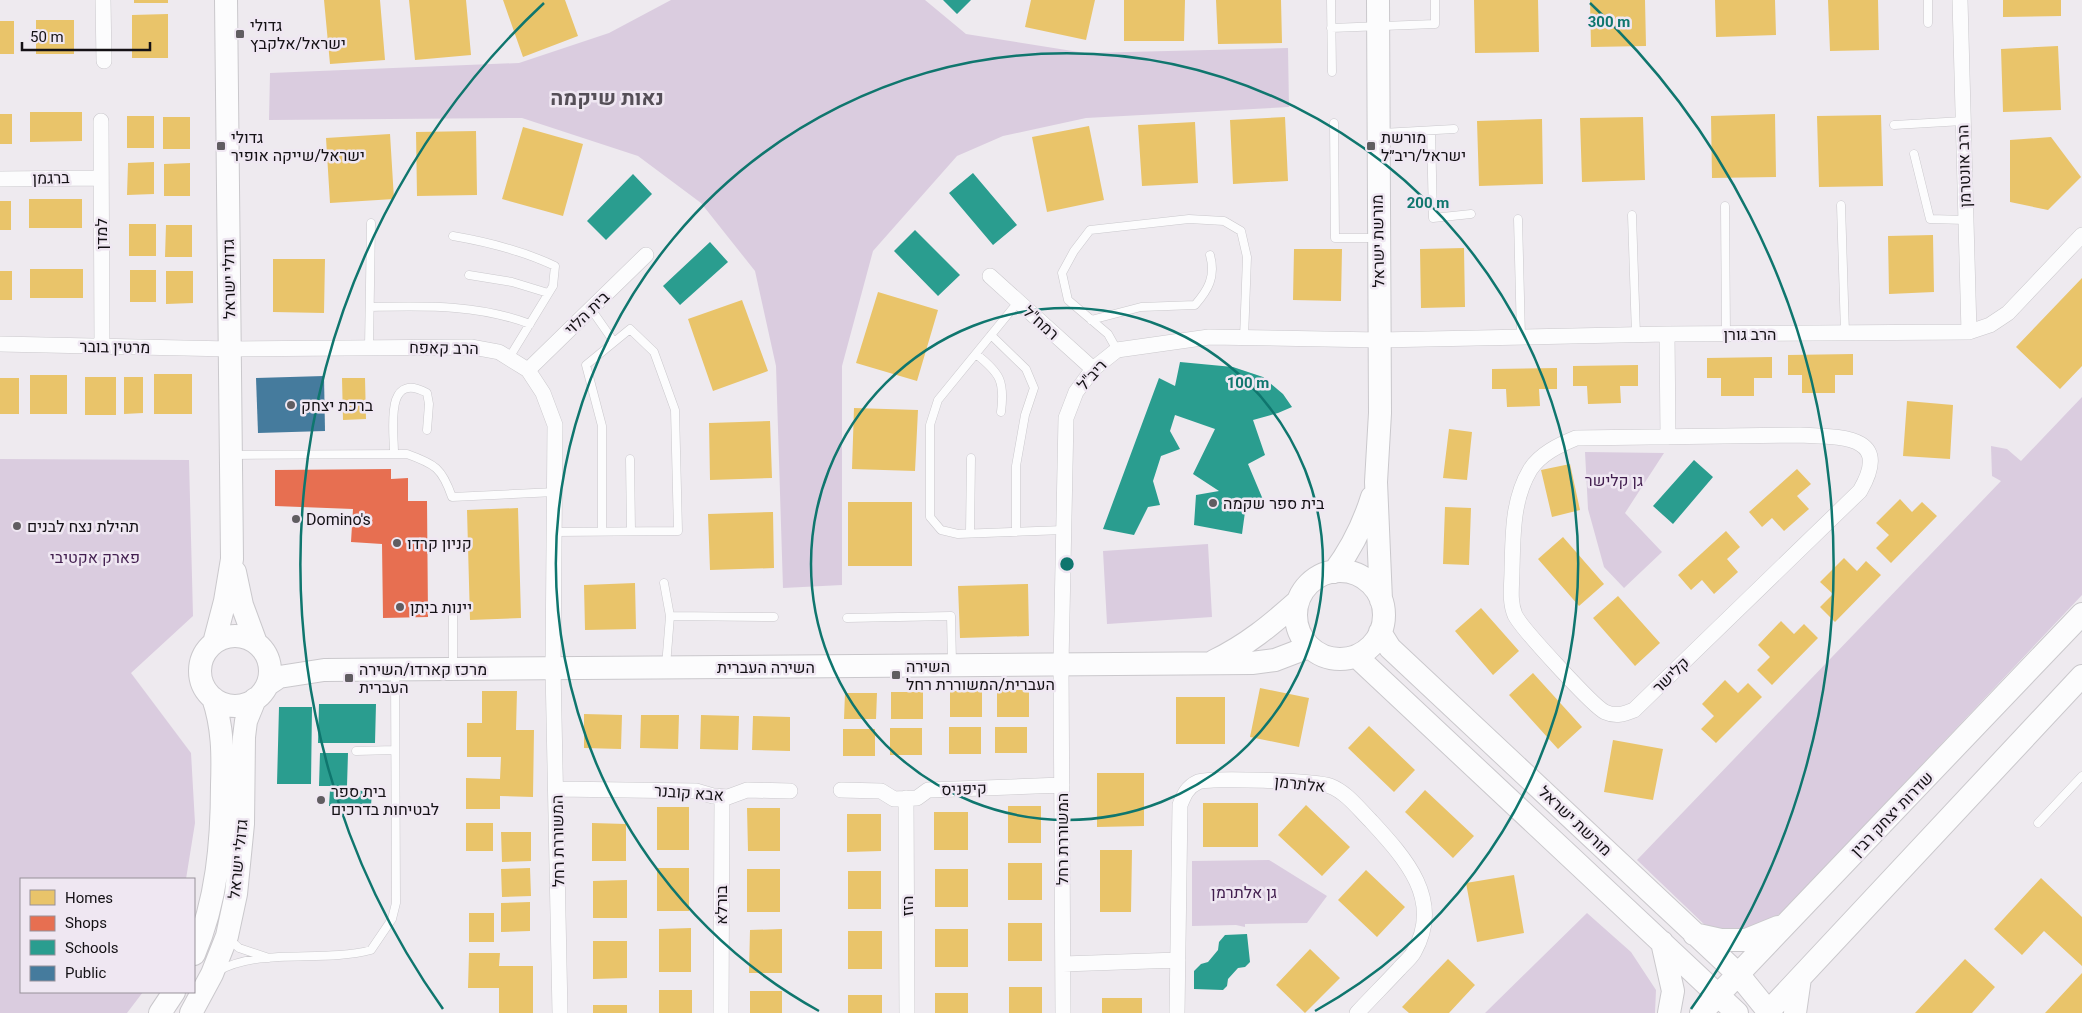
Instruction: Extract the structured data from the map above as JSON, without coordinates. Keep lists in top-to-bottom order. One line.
{"streets":{"street":["הרב אונטרמן","ברגמן","למדן","מורשת ישראל","גדולי ישראל","בית הלוי","רמח\"ל","הרב גורן","מרטין בובר","הרב קאפח","ריב\"ל","השירה העברית","קלישר","אלתרמן","קיפניס","אבא קובנר","שדרות יצחק רבין","המשוררת רחל","בורלא","הזז"]},"crossings":[["הרב אונטרמן","הרב גורן"],["ברגמן","למדן"],["למדן","מרטין בובר"],["מורשת ישראל","הרב גורן"],["מורשת ישראל","ריב\"ל"],["מורשת ישראל","השירה העברית"],["מורשת ישראל","שדרות יצחק רבין"],["גדולי ישראל","מרטין בובר"],["גדולי ישראל","הרב קאפח"],["גדולי ישראל","השירה העברית"],["בית הלוי","הרב קאפח"],["רמח\"ל","ריב\"ל"],["הרב גורן","ריב\"ל"],["מרטין בובר","הרב קאפח"],["הרב קאפח","השירה העברית"],["הרב קאפח","המשוררת רחל"],["ריב\"ל","השירה העברית"],["ריב\"ל","המשוררת רחל"],["השירה העברית","המשוררת רחל"],["קיפניס","המשוררת רחל"],["קיפניס","הזז"],["אבא קובנר","המשוררת רחל"],["אבא קובנר","בורלא"]],"districts":["נאות שיקמה"],"parks":["גן קלישר","פארק אקטיבי","גן אלתרמן"],"places":{"transit":["גדולי ישראל/אלקבץ","גדולי ישראל/שייקה אופיר","מורשת ישראל/ריב״ל","השירה העברית/המשוררת רחל","מרכז קארדו/השירה העברית"],"other":["ברכת יצחק","בית ספר שקמה","Domino's","תהילת נצח לבנים","קניון קרדו","יינות ביתן","בית ספר לבטיחות בדרכים"]},"legend":["Homes","Shops","Schools","Public"],"scale_bar":"50 m","rings":["300 m","200 m","100 m"]}
